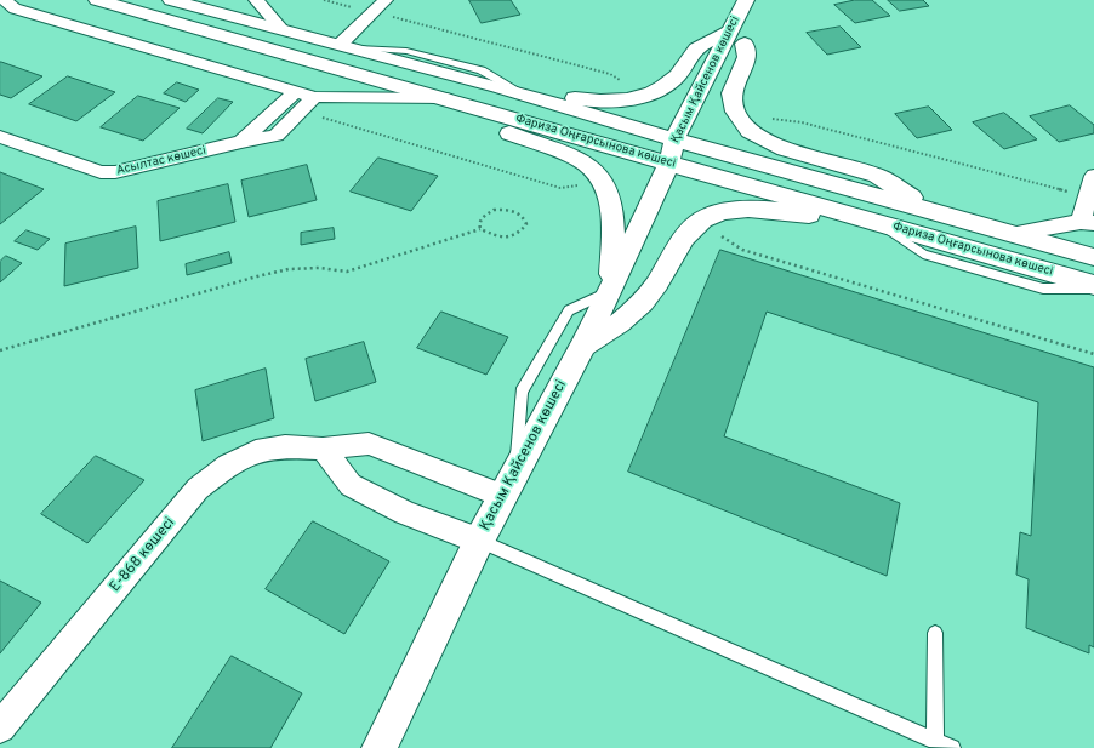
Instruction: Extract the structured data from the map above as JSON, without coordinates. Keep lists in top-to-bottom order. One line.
{"streets":{"street":["Қасым Қайсенов көшесі","Фариза Оңғарсынова көшесі","Асылтас көшесі","Е-868 көшесі"]},"crossings":[["Қасым Қайсенов көшесі","Фариза Оңғарсынова көшесі"],["Қасым Қайсенов көшесі","Е-868 көшесі"]]}
